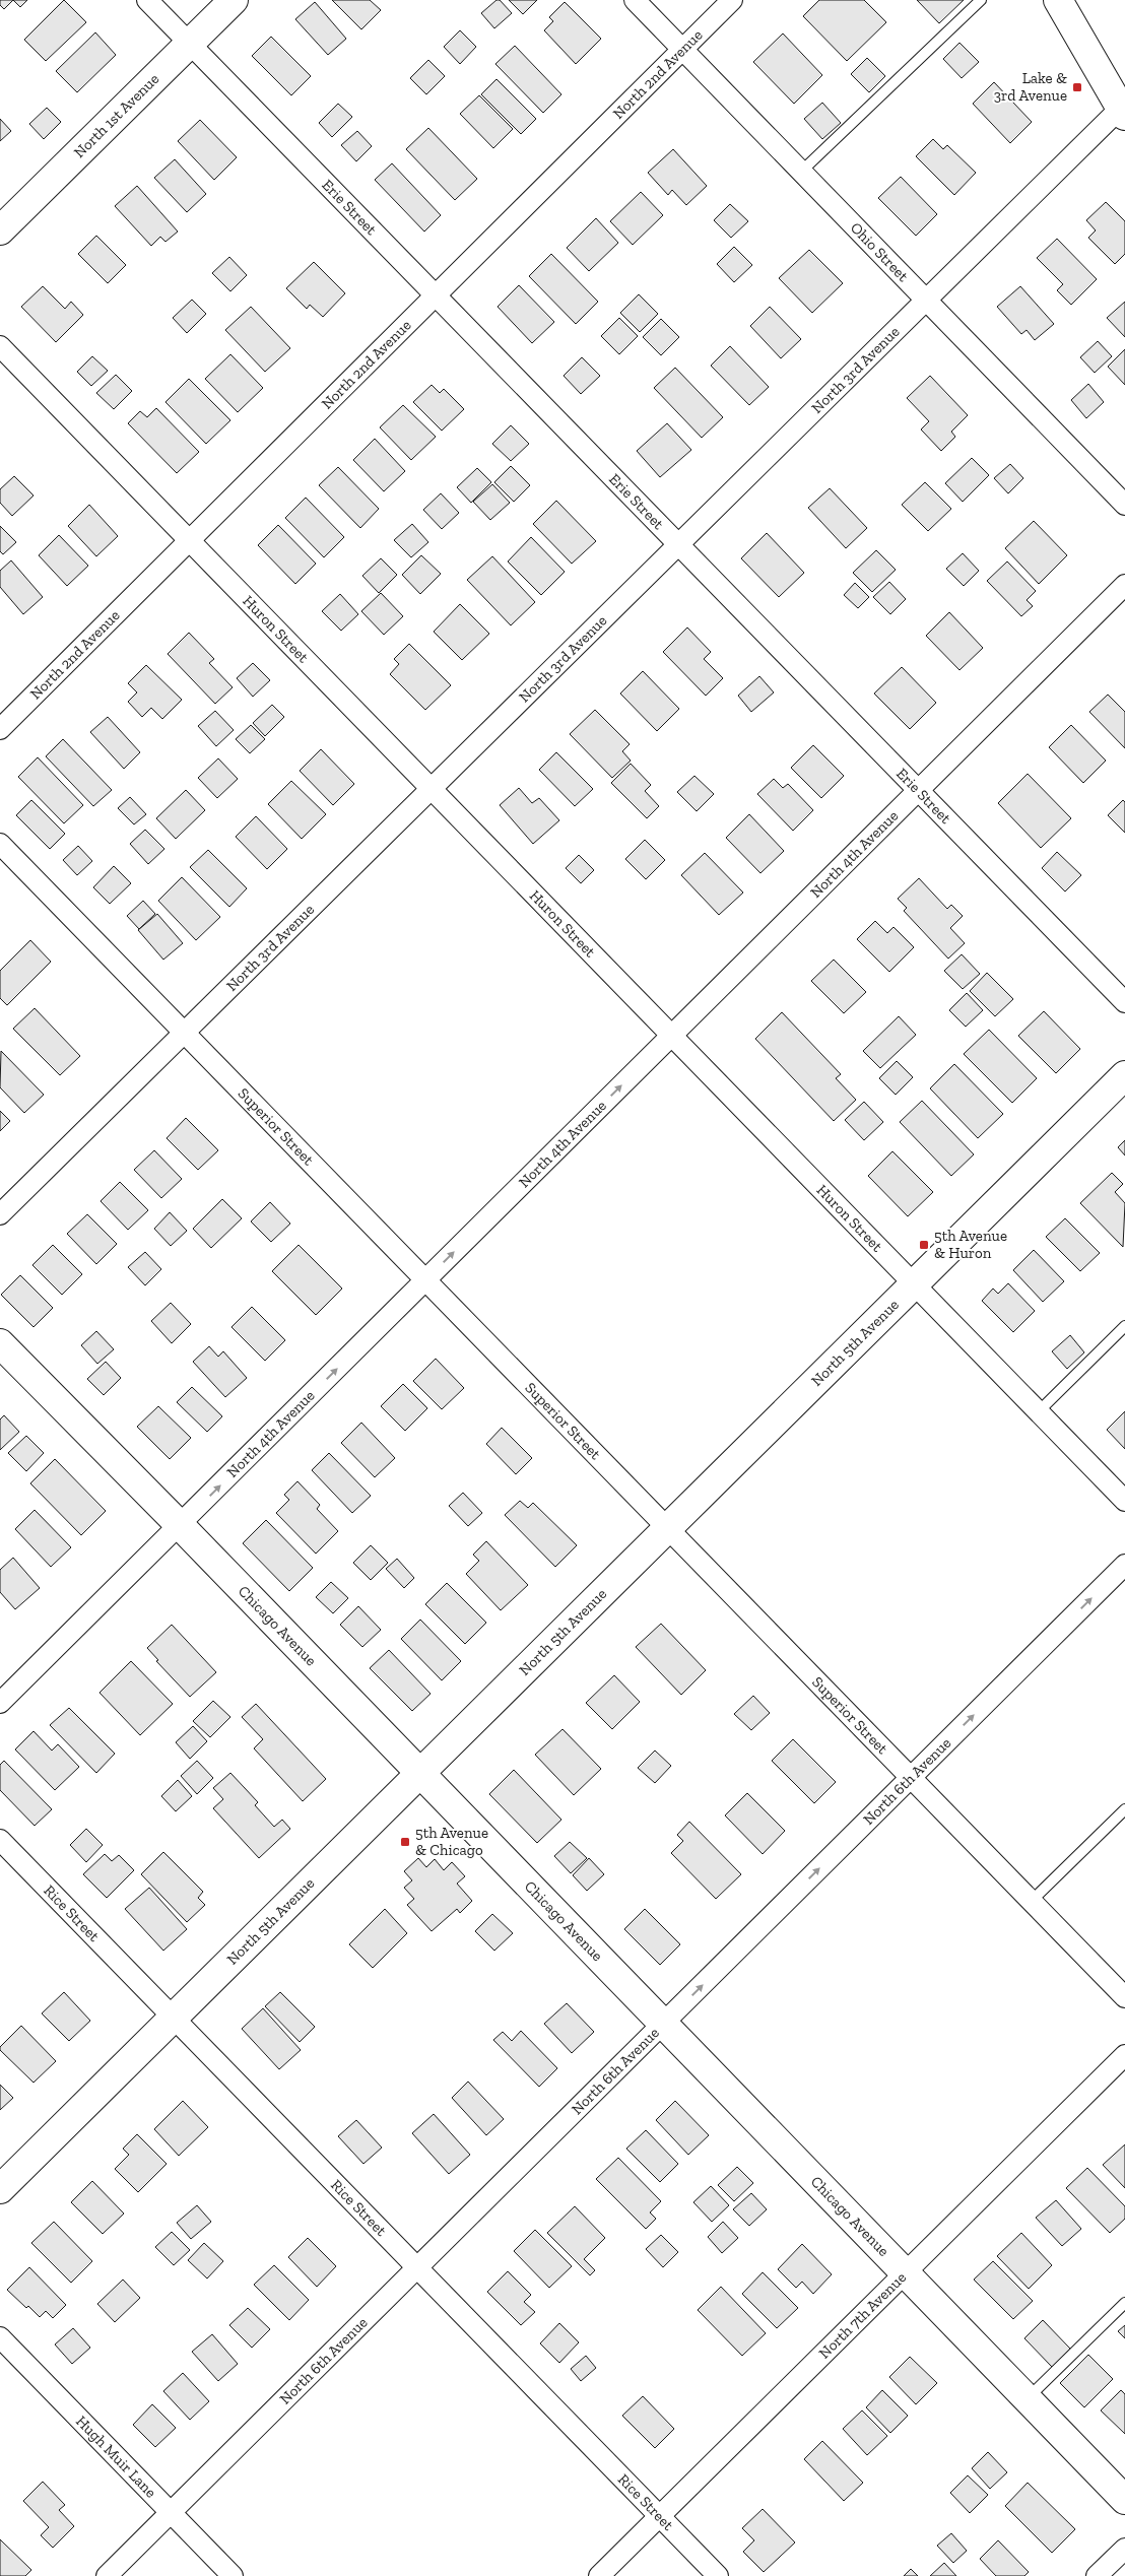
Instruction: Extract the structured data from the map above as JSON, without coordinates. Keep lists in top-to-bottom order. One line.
{"streets":{"main road":["North 1st Avenue","North 5th Avenue","Chicago Avenue"],"street":["North 2nd Avenue","Erie Street","Ohio Street","North 3rd Avenue","Huron Street","North 4th Avenue","Superior Street","North 6th Avenue","Rice Street","North 7th Avenue","Hugh Muir Lane"]},"crossings":[["North 2nd Avenue","Erie Street"],["North 2nd Avenue","Ohio Street"],["North 2nd Avenue","Huron Street"],["North 1st Avenue","Erie Street"],["Erie Street","North 3rd Avenue"],["Erie Street","North 4th Avenue"],["Ohio Street","North 3rd Avenue"],["North 3rd Avenue","Huron Street"],["North 3rd Avenue","Superior Street"],["Huron Street","North 4th Avenue"],["Huron Street","North 5th Avenue"],["North 4th Avenue","Superior Street"],["North 4th Avenue","Chicago Avenue"],["Superior Street","North 5th Avenue"],["Superior Street","North 6th Avenue"],["North 5th Avenue","Chicago Avenue"],["North 5th Avenue","Rice Street"],["Chicago Avenue","North 6th Avenue"],["Chicago Avenue","North 7th Avenue"],["North 6th Avenue","Rice Street"],["North 6th Avenue","Hugh Muir Lane"],["Rice Street","North 7th Avenue"]],"one_way":["North 4th Avenue","North 6th Avenue"],"places":{"transit":["Lake & 3rd Avenue","5th Avenue & Huron","5th Avenue & Chicago"]}}
